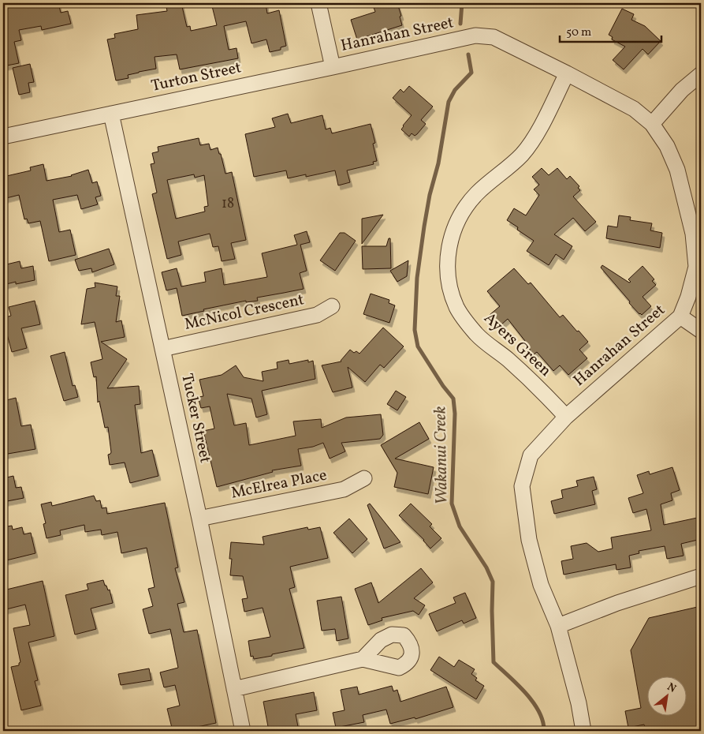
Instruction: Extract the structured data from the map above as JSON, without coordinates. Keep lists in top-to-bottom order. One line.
{"streets":{"street":["Hanrahan Street","Turton Street","McNicol Crescent","Ayers Green","Tucker Street","McElrea Place"]},"crossings":[["Hanrahan Street","Turton Street"],["Hanrahan Street","Ayers Green"],["Turton Street","Tucker Street"],["McNicol Crescent","Tucker Street"],["Tucker Street","McElrea Place"]],"water":["Wakanui Creek"],"house_numbers":["18"],"scale_bar":"50 m","north":"top right"}
